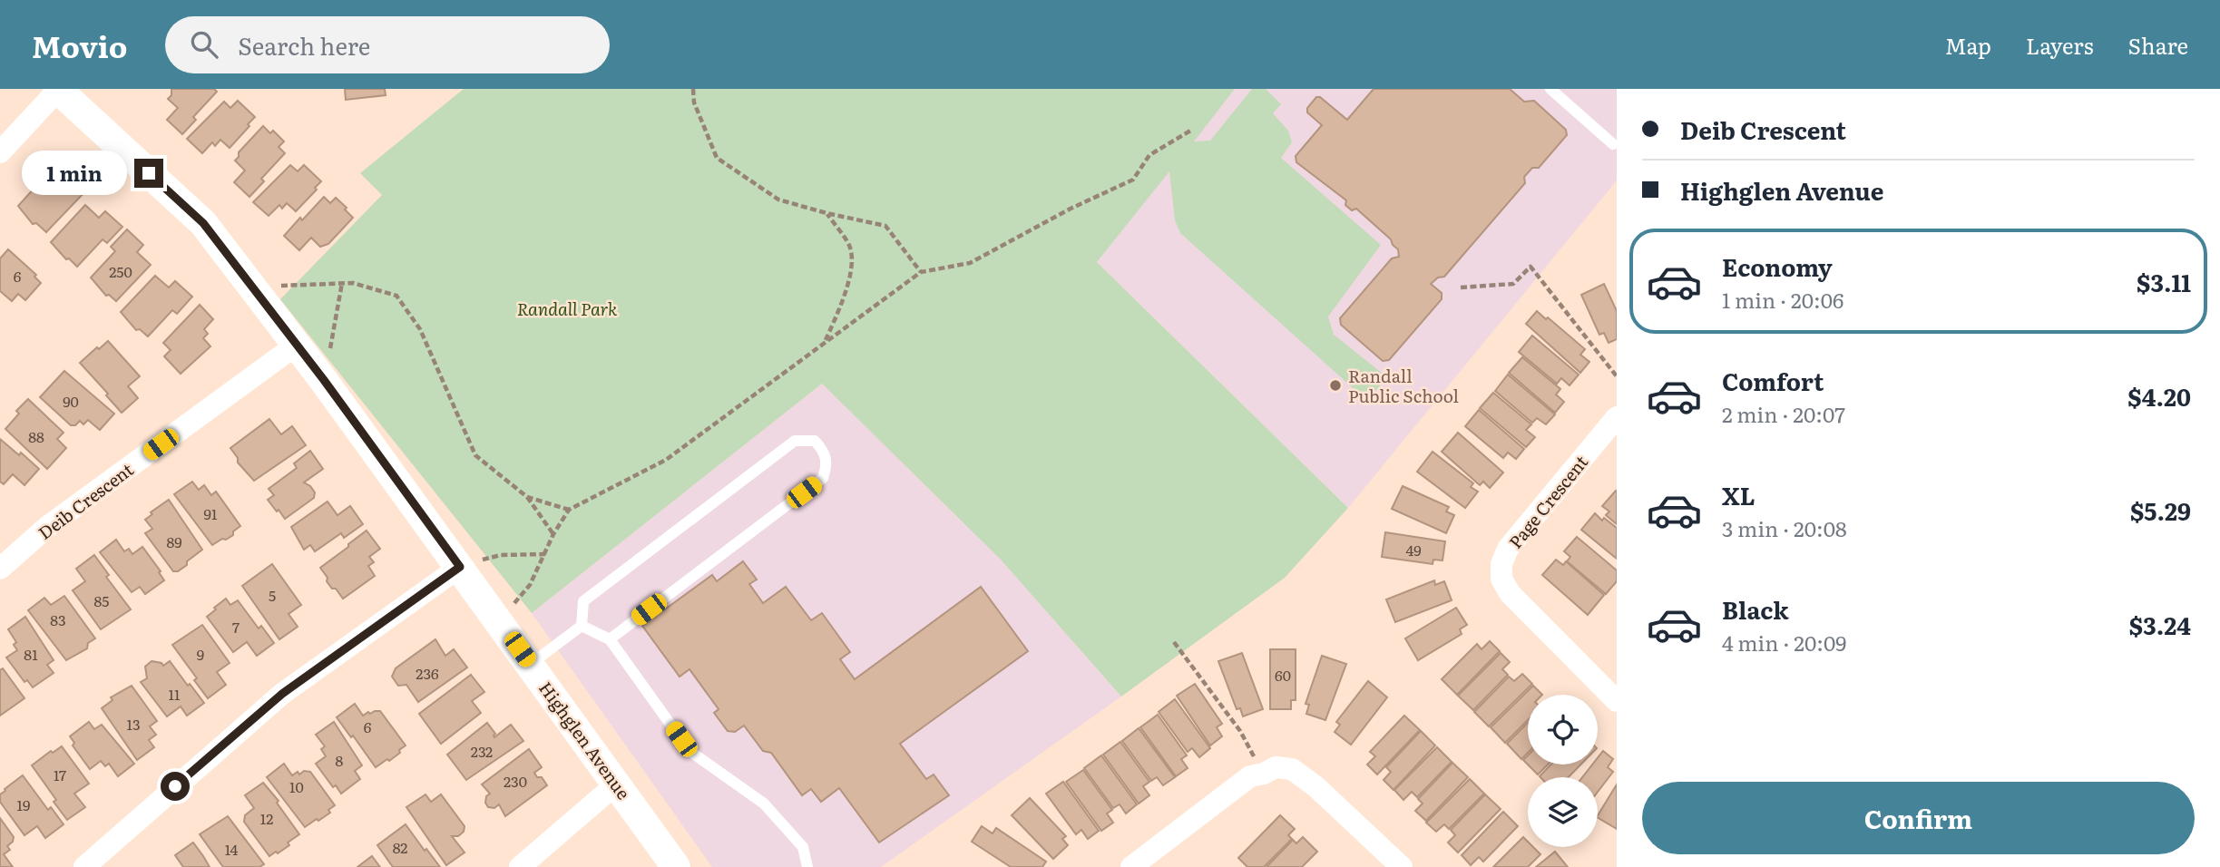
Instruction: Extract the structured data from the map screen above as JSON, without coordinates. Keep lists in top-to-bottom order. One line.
{"streets":{"street":["Deib Crescent","Page Crescent","Highglen Avenue"]},"crossings":[["Deib Crescent","Highglen Avenue"]],"parks":["Randall Park"],"places":["Randall Public School"],"house_numbers":["250","6","90","88","91","89","49","5","85","83","7","81","9","236","60","11","13","6","232","8","17","230","10","19","12","82","14"],"page":{"header":"Movio","search":"Search here","nav":["Map","Layers","Share"],"banner":["Deib Crescent","Highglen Avenue"],"bubble":"1 min","list":[{"name":"Economy","note":"1 min · 20:06","value":"$3.11"},{"name":"Comfort","note":"2 min · 20:07","value":"$4.20"},{"name":"XL","note":"3 min · 20:08","value":"$5.29"},{"name":"Black","note":"4 min · 20:09","value":"$3.24"}],"buttons":"Confirm"}}
